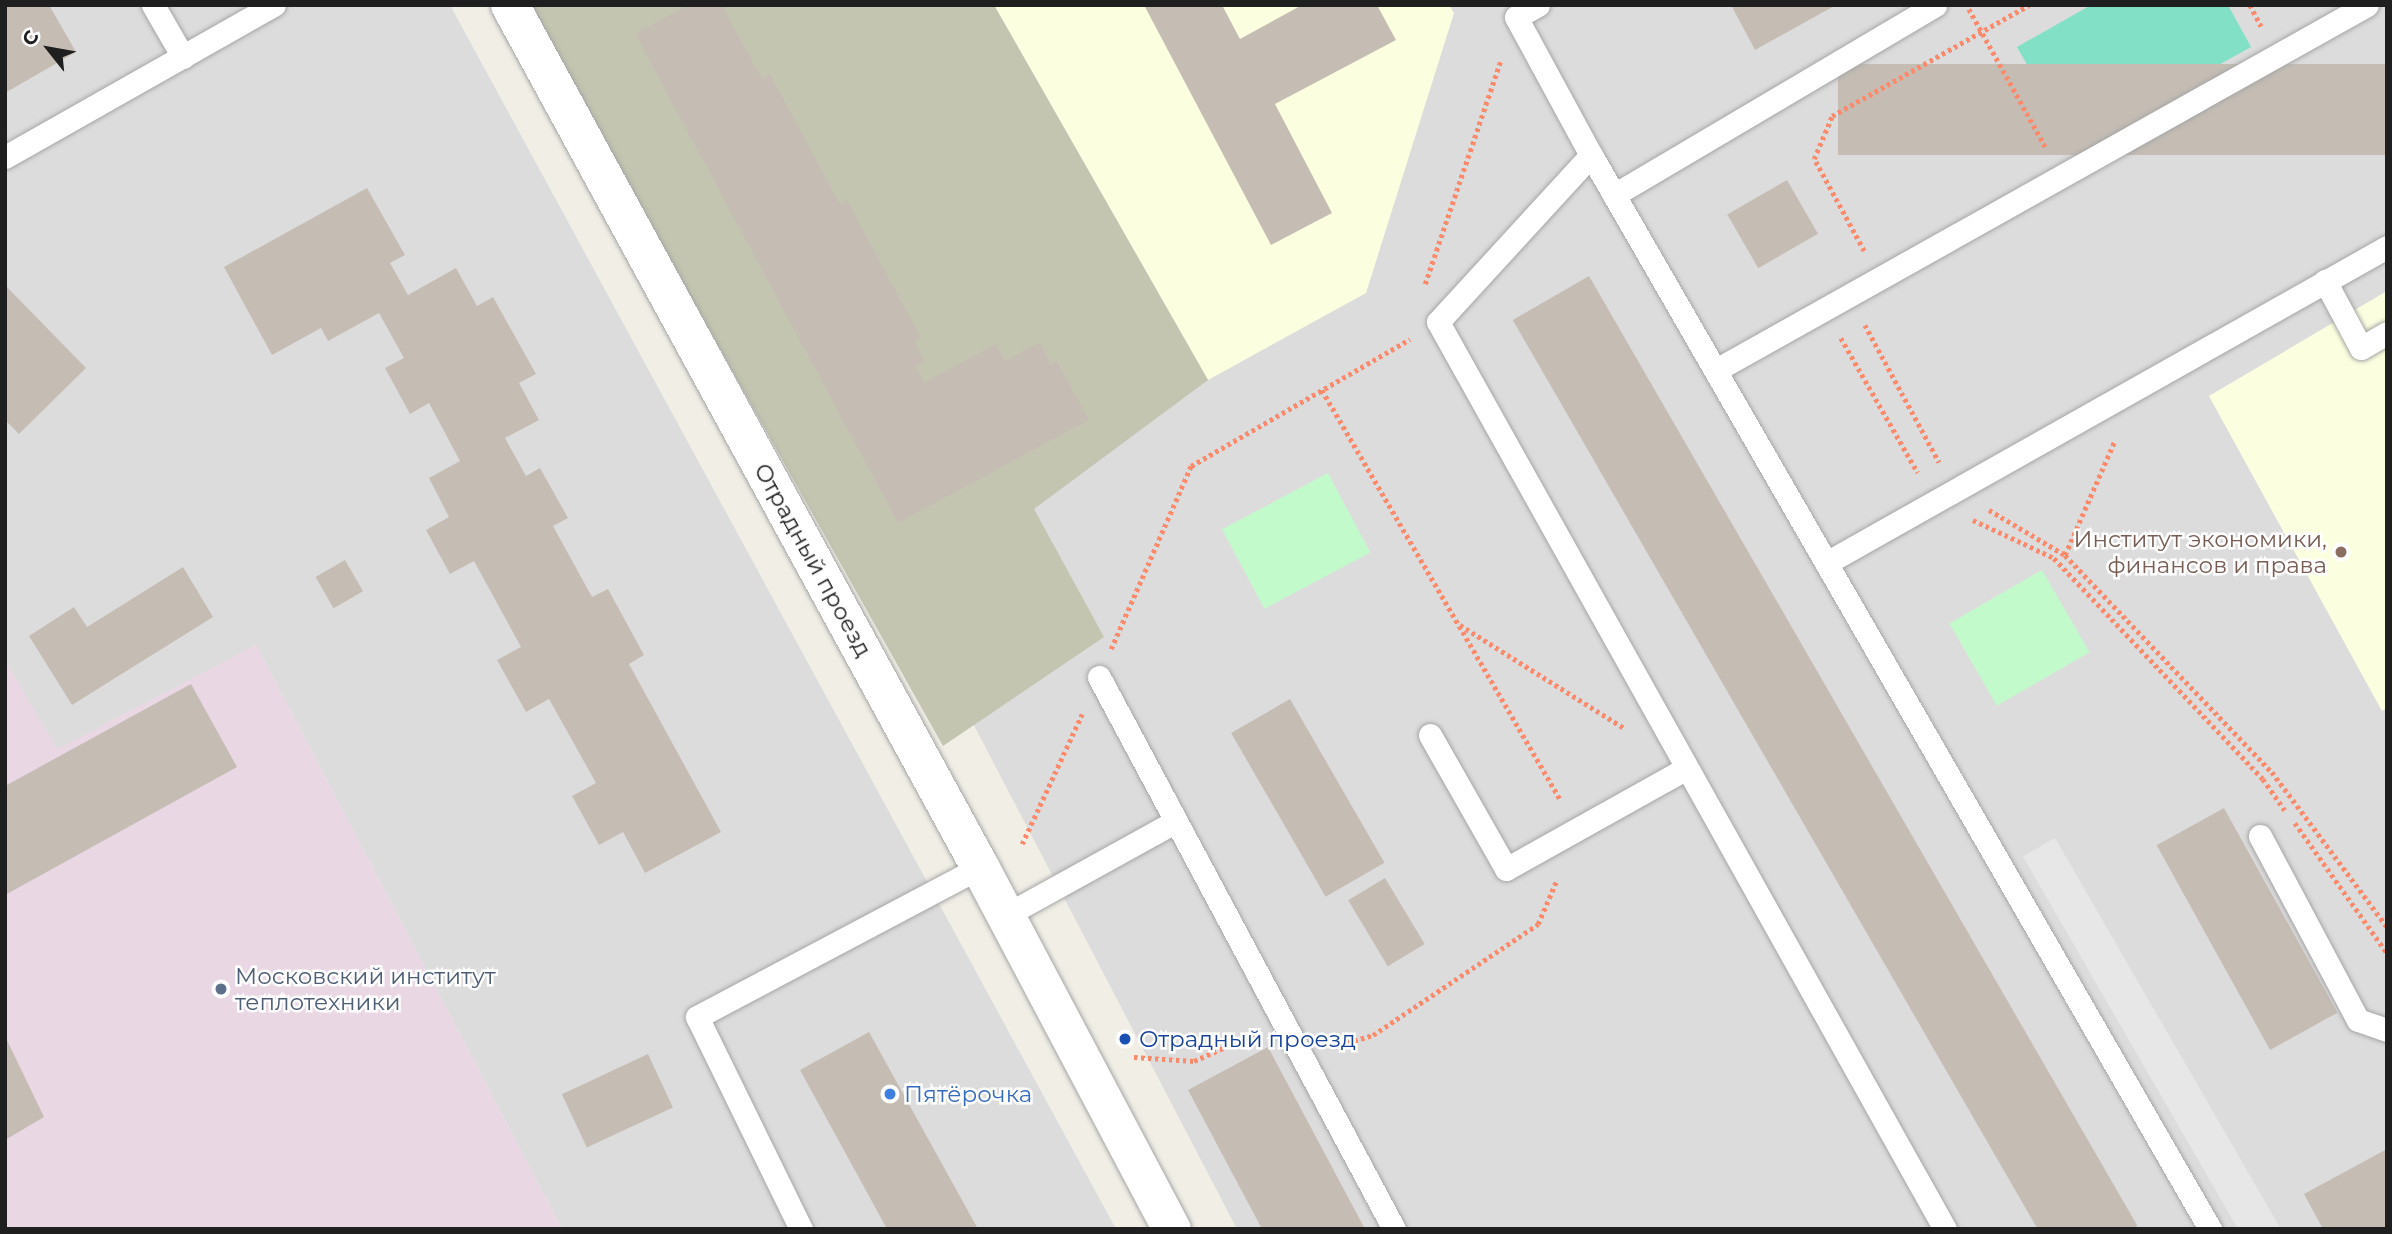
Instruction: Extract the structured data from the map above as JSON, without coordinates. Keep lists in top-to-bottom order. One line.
{"streets":{"street":["Отрадный проезд"]},"places":["Институт экономики, финансов и права","Московский институт теплотехники","Отрадный проезд","Пятёрочка"],"north":"top left"}
